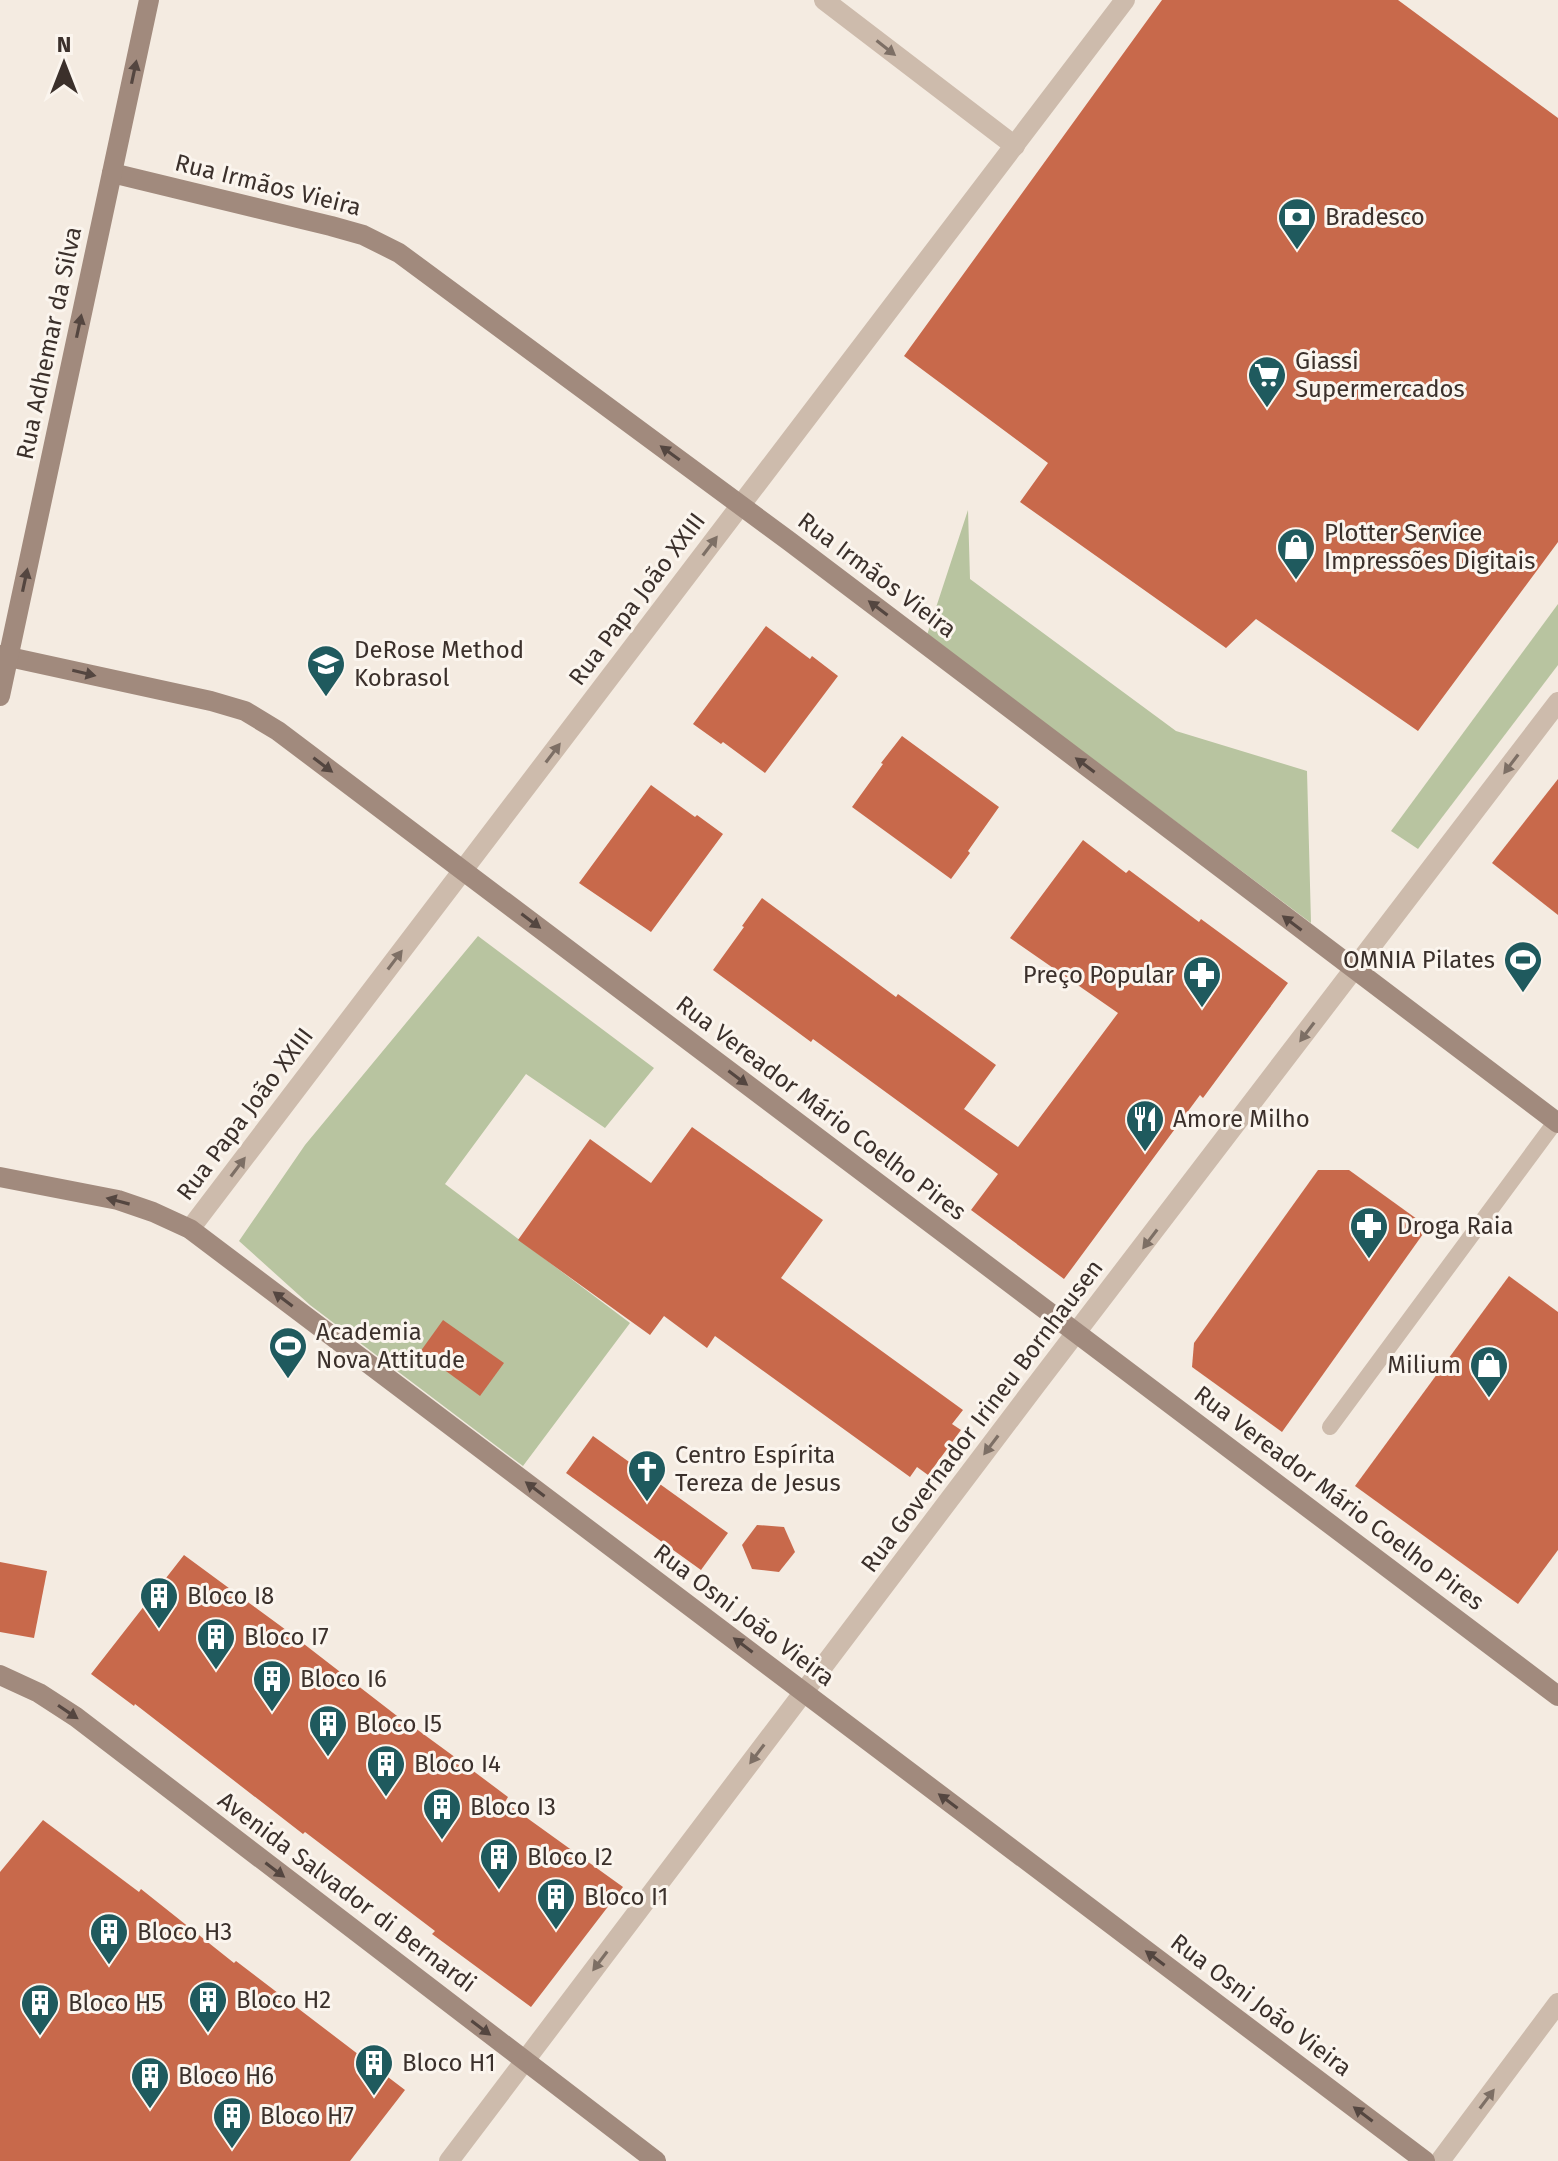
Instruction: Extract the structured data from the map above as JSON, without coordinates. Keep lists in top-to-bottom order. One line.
{"streets":{"street":["Rua Irmãos Vieira","Rua Adhemar da Silva","Rua Papa João XXIII","Rua Vereador Mário Coelho Pires","Rua Governador Irineu Bornhausen","Rua Osni João Vieira","Avenida Salvador di Bernardi"]},"crossings":[["Rua Irmãos Vieira","Rua Adhemar da Silva"],["Rua Irmãos Vieira","Rua Papa João XXIII"],["Rua Irmãos Vieira","Rua Governador Irineu Bornhausen"],["Rua Adhemar da Silva","Rua Vereador Mário Coelho Pires"],["Rua Papa João XXIII","Rua Vereador Mário Coelho Pires"],["Rua Papa João XXIII","Rua Osni João Vieira"],["Rua Vereador Mário Coelho Pires","Rua Governador Irineu Bornhausen"],["Rua Governador Irineu Bornhausen","Rua Osni João Vieira"],["Rua Governador Irineu Bornhausen","Avenida Salvador di Bernardi"]],"one_way":["Rua Irmãos Vieira","Rua Adhemar da Silva","Rua Papa João XXIII","Rua Vereador Mário Coelho Pires","Rua Governador Irineu Bornhausen","Rua Osni João Vieira","Avenida Salvador di Bernardi"],"places":{"bank":["Bradesco"],"supermarket":["Giassi Supermercados"],"shop":["Plotter Service Impressões Digitais","Milium"],"school or university":["DeRose Method Kobrasol"],"sports":["OMNIA Pilates","Academia Nova Attitude"],"pharmacy":["Preço Popular","Droga Raia"],"restaurant":["Amore Milho"],"church":["Centro Espírita Tereza de Jesus"],"building":["Bloco I8","Bloco I7","Bloco I6","Bloco I5","Bloco I4","Bloco I3","Bloco I2","Bloco I1","Bloco H3","Bloco H2","Bloco H5","Bloco H1","Bloco H6","Bloco H7"]},"north":"top"}
